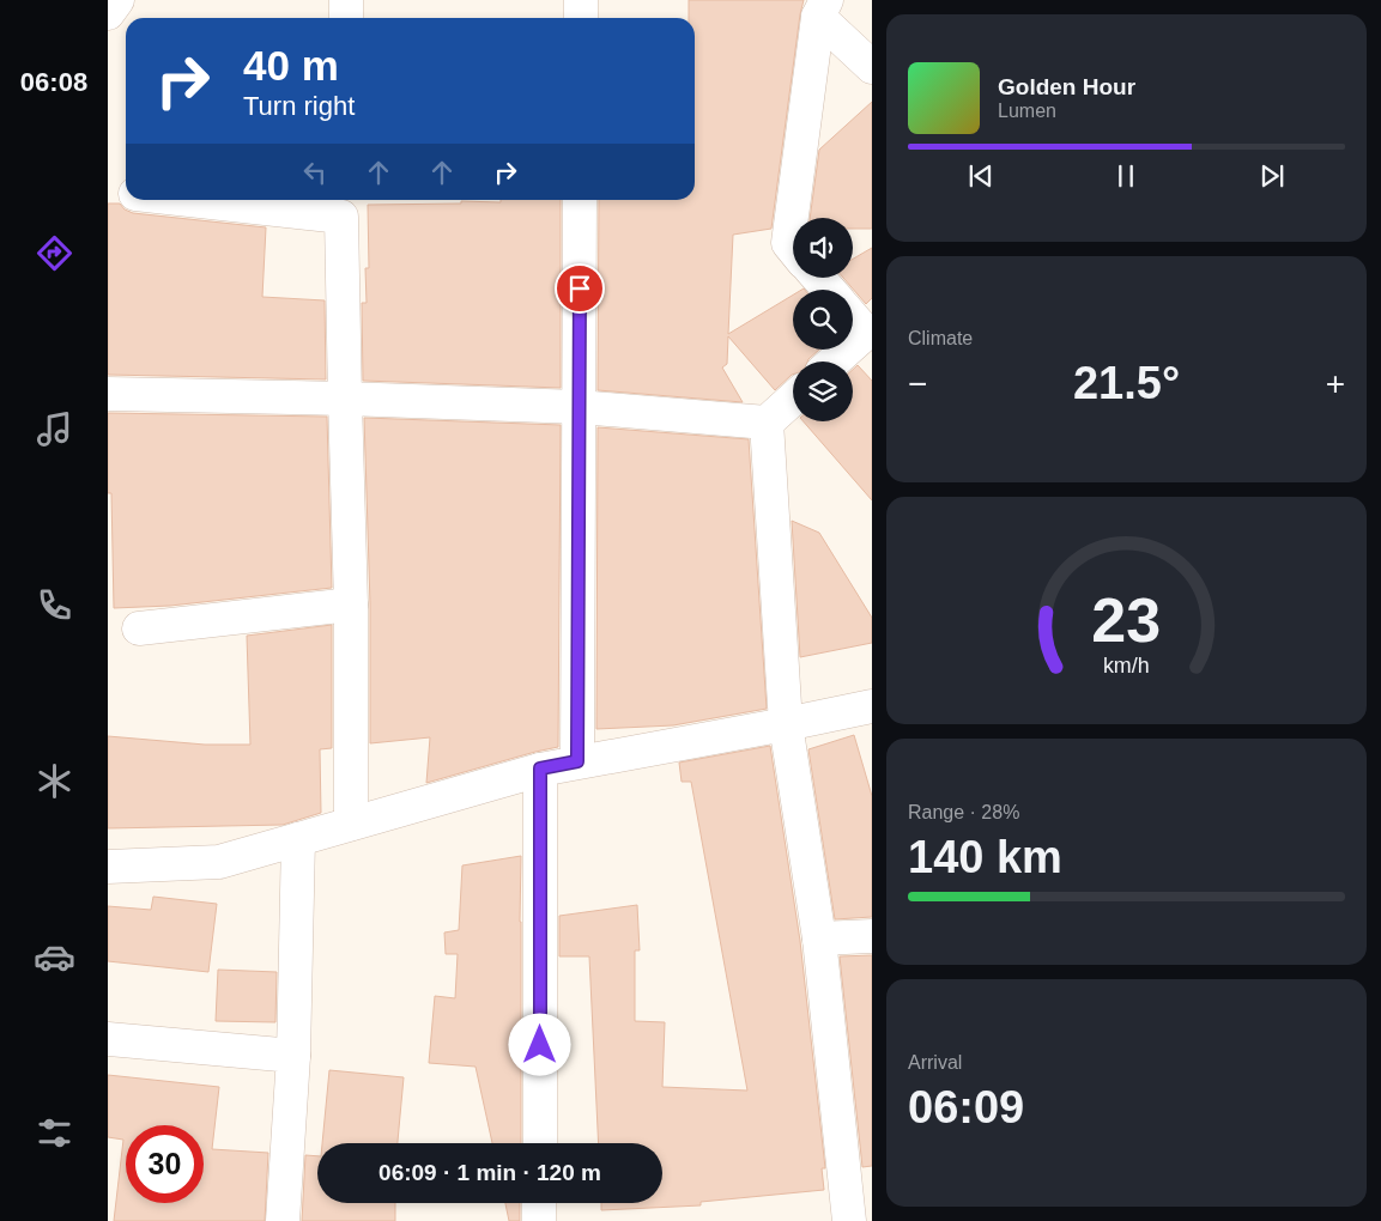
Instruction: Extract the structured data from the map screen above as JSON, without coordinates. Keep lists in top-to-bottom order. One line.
{"page":{"tabs":"06:08","turn":["40 m","Turn right"],"song":["Golden Hour","Lumen"],"tile":["Climate",["Range · 28%","140 km"],["Arrival","06:09"]],"heat":["−","21.5°","+"],"limit":"30","trip":"06:09 · 1 min · 120 m","gauge":["23","km/h"]}}
